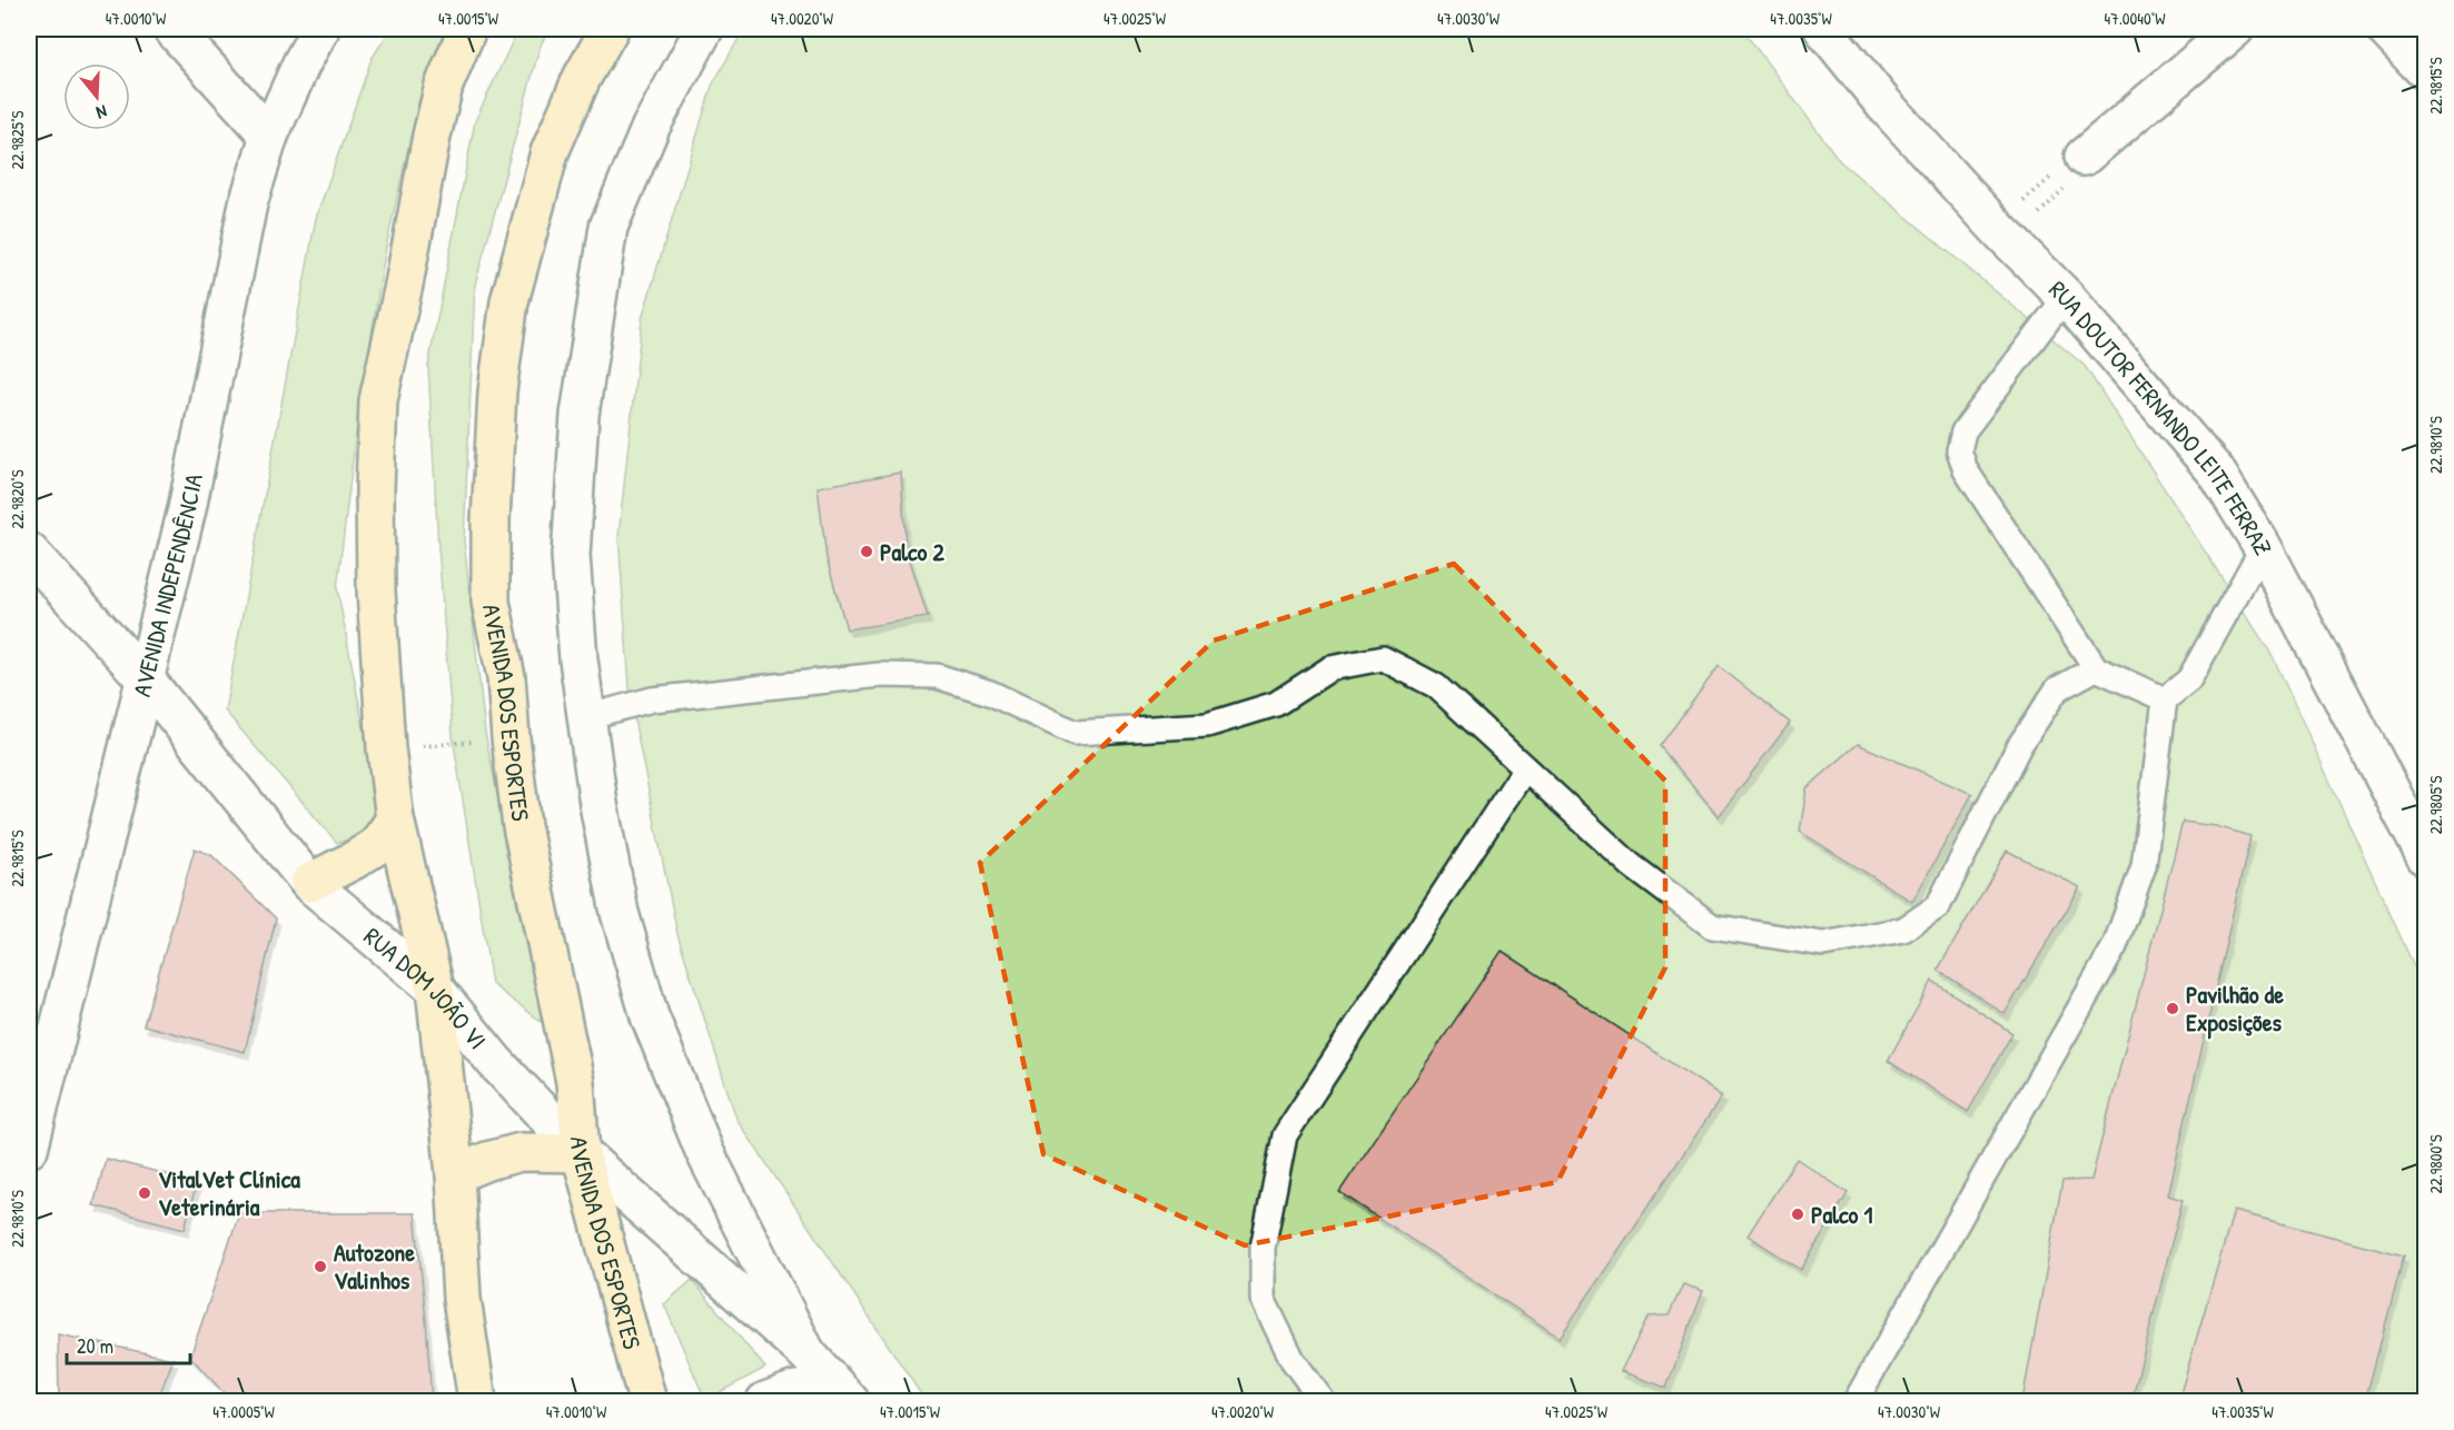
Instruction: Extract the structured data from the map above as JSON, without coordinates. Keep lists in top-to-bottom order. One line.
{"streets":{"main road":["AVENIDA DOS ESPORTES"],"street":["RUA DOUTOR FERNANDO LEITE FERRAZ","AVENIDA INDEPENDÊNCIA","RUA DOM JOÃO VI"]},"crossings":[["AVENIDA INDEPENDÊNCIA","RUA DOM JOÃO VI"],["AVENIDA DOS ESPORTES","RUA DOM JOÃO VI"]],"places":["Palco 2","Pavilhão de Exposições","VitalVet Clínica Veterinária","Palco 1","Autozone Valinhos"],"scale_bar":"20 m","north":"bottom","coordinates":["47.0010°W","47.0015°W","47.0020°W","47.0025°W","47.0030°W","47.0035°W","47.0040°W","22.9815°S","22.9825°S","22.9810°S","22.9820°S","22.9805°S","22.9800°S","47.0005°W"]}
